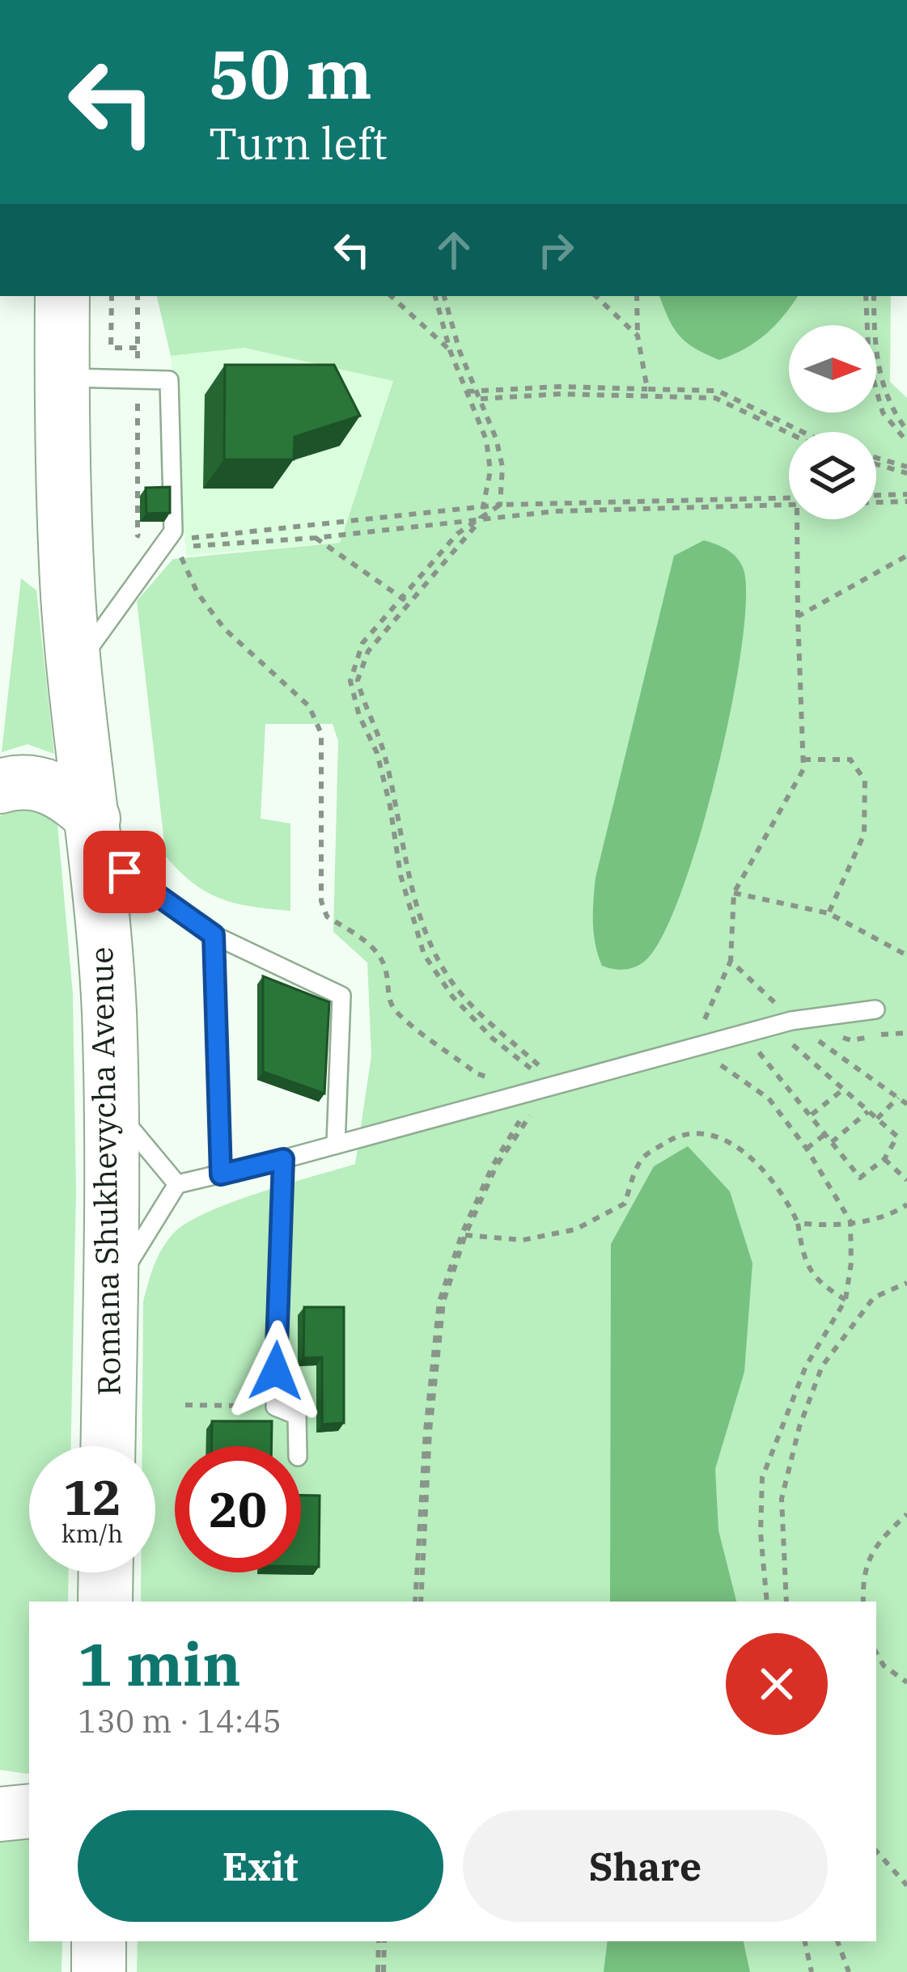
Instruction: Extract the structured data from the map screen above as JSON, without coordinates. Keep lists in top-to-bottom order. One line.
{"streets":{"main road":["Romana Shukhevycha Avenue"]},"north":"right","page":{"turn":["50 m","Turn left"],"speed":"12 km/h","limit":"20","heading":["1 min","130 m · 14:45"],"buttons":["Exit","Share"]}}
